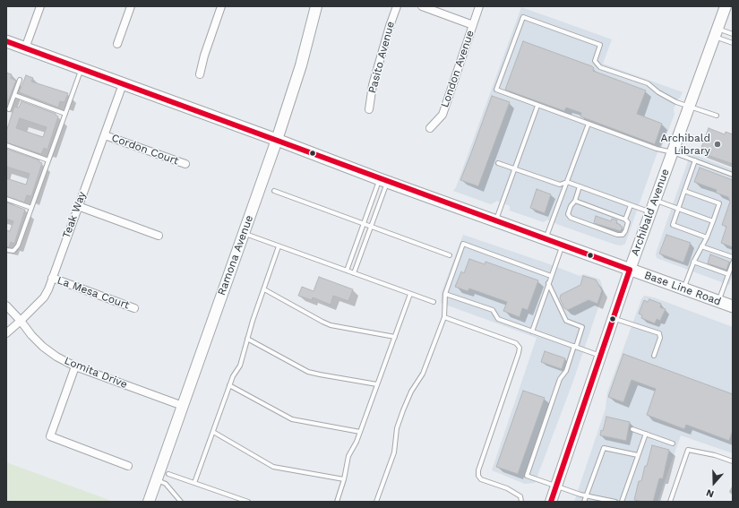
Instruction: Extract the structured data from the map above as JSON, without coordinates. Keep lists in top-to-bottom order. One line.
{"streets":{"main road":["Base Line Road"],"street":["Pasito Avenue","London Avenue","Cordon Court","Archibald Avenue","Teak Way","Ramona Avenue","La Mesa Court","Lomita Drive"]},"crossings":[["Cordon Court","Teak Way"],["Archibald Avenue","Base Line Road"],["Teak Way","Base Line Road"],["Teak Way","La Mesa Court"],["Teak Way","Lomita Drive"],["Ramona Avenue","Base Line Road"],["Ramona Avenue","Lomita Drive"]],"places":["Archibald Library"],"north":"bottom"}
